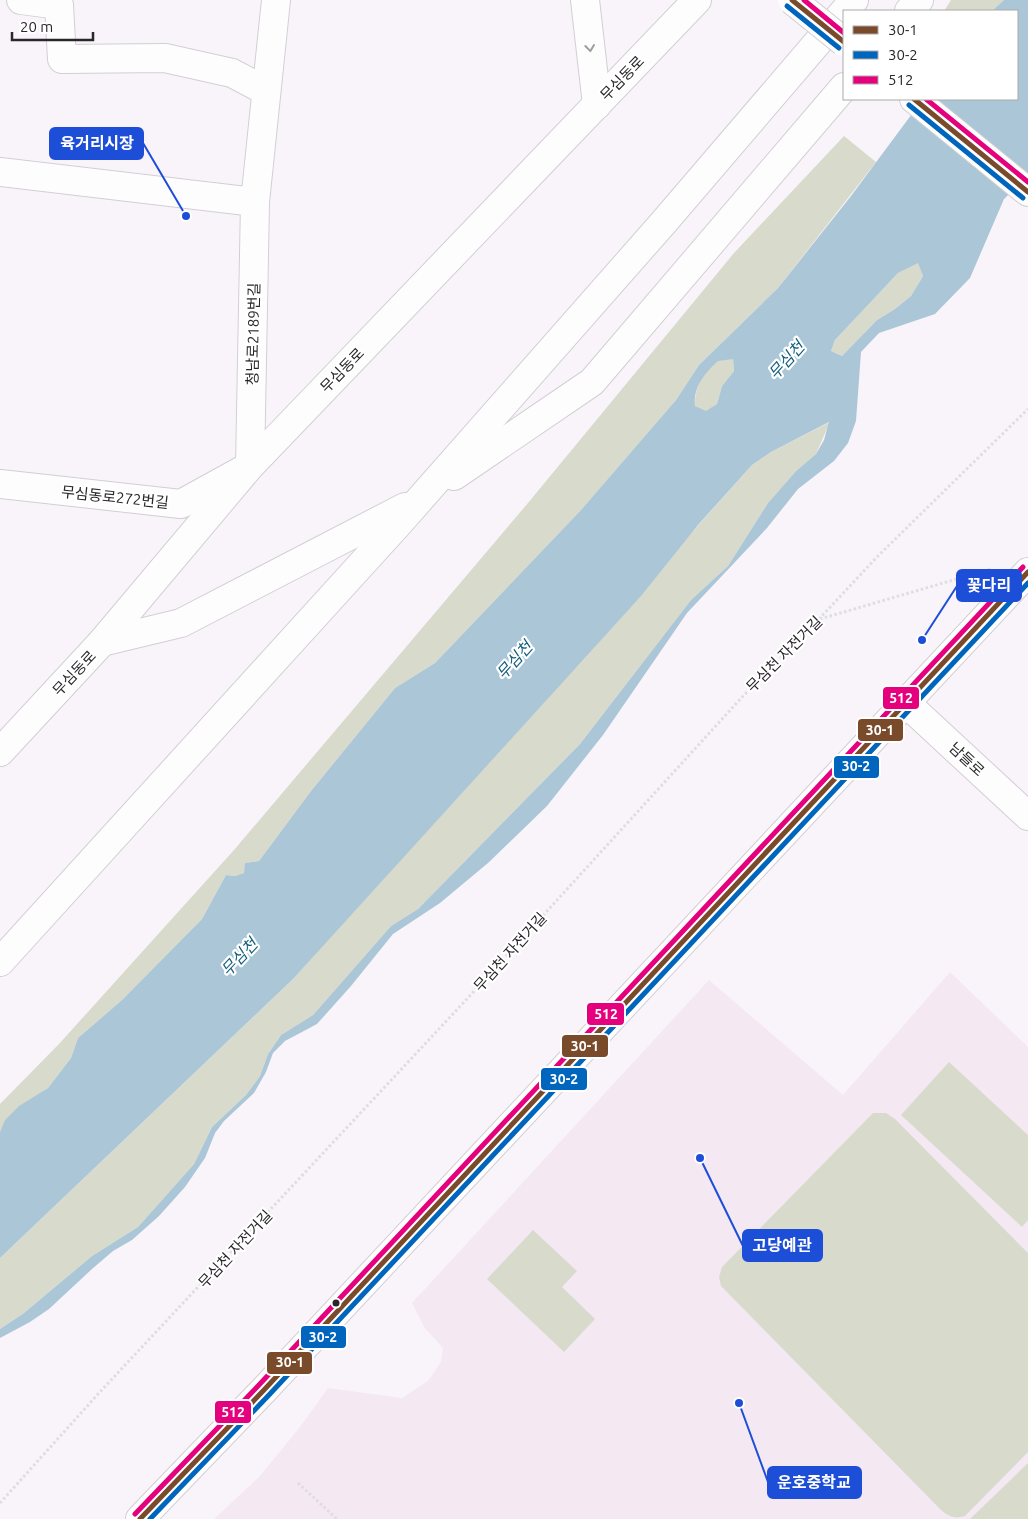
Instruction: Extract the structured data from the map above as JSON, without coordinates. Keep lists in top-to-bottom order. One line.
{"streets":{"street":["무심동로","청남로2189번길","무심동로272번길","남들로"],"path":["무심천 자전거길"]},"crossings":[["무심동로","청남로2189번길"],["무심동로","무심동로272번길"],["청남로2189번길","무심동로272번길"]],"water":["무심천"],"places":["육거리시장","꽃다리","고당예관","운호중학교"],"lines":["transit line 30-1","transit line 512","transit line 30-2"],"legend":["30-1","30-2","512"],"scale_bar":"20 m"}
